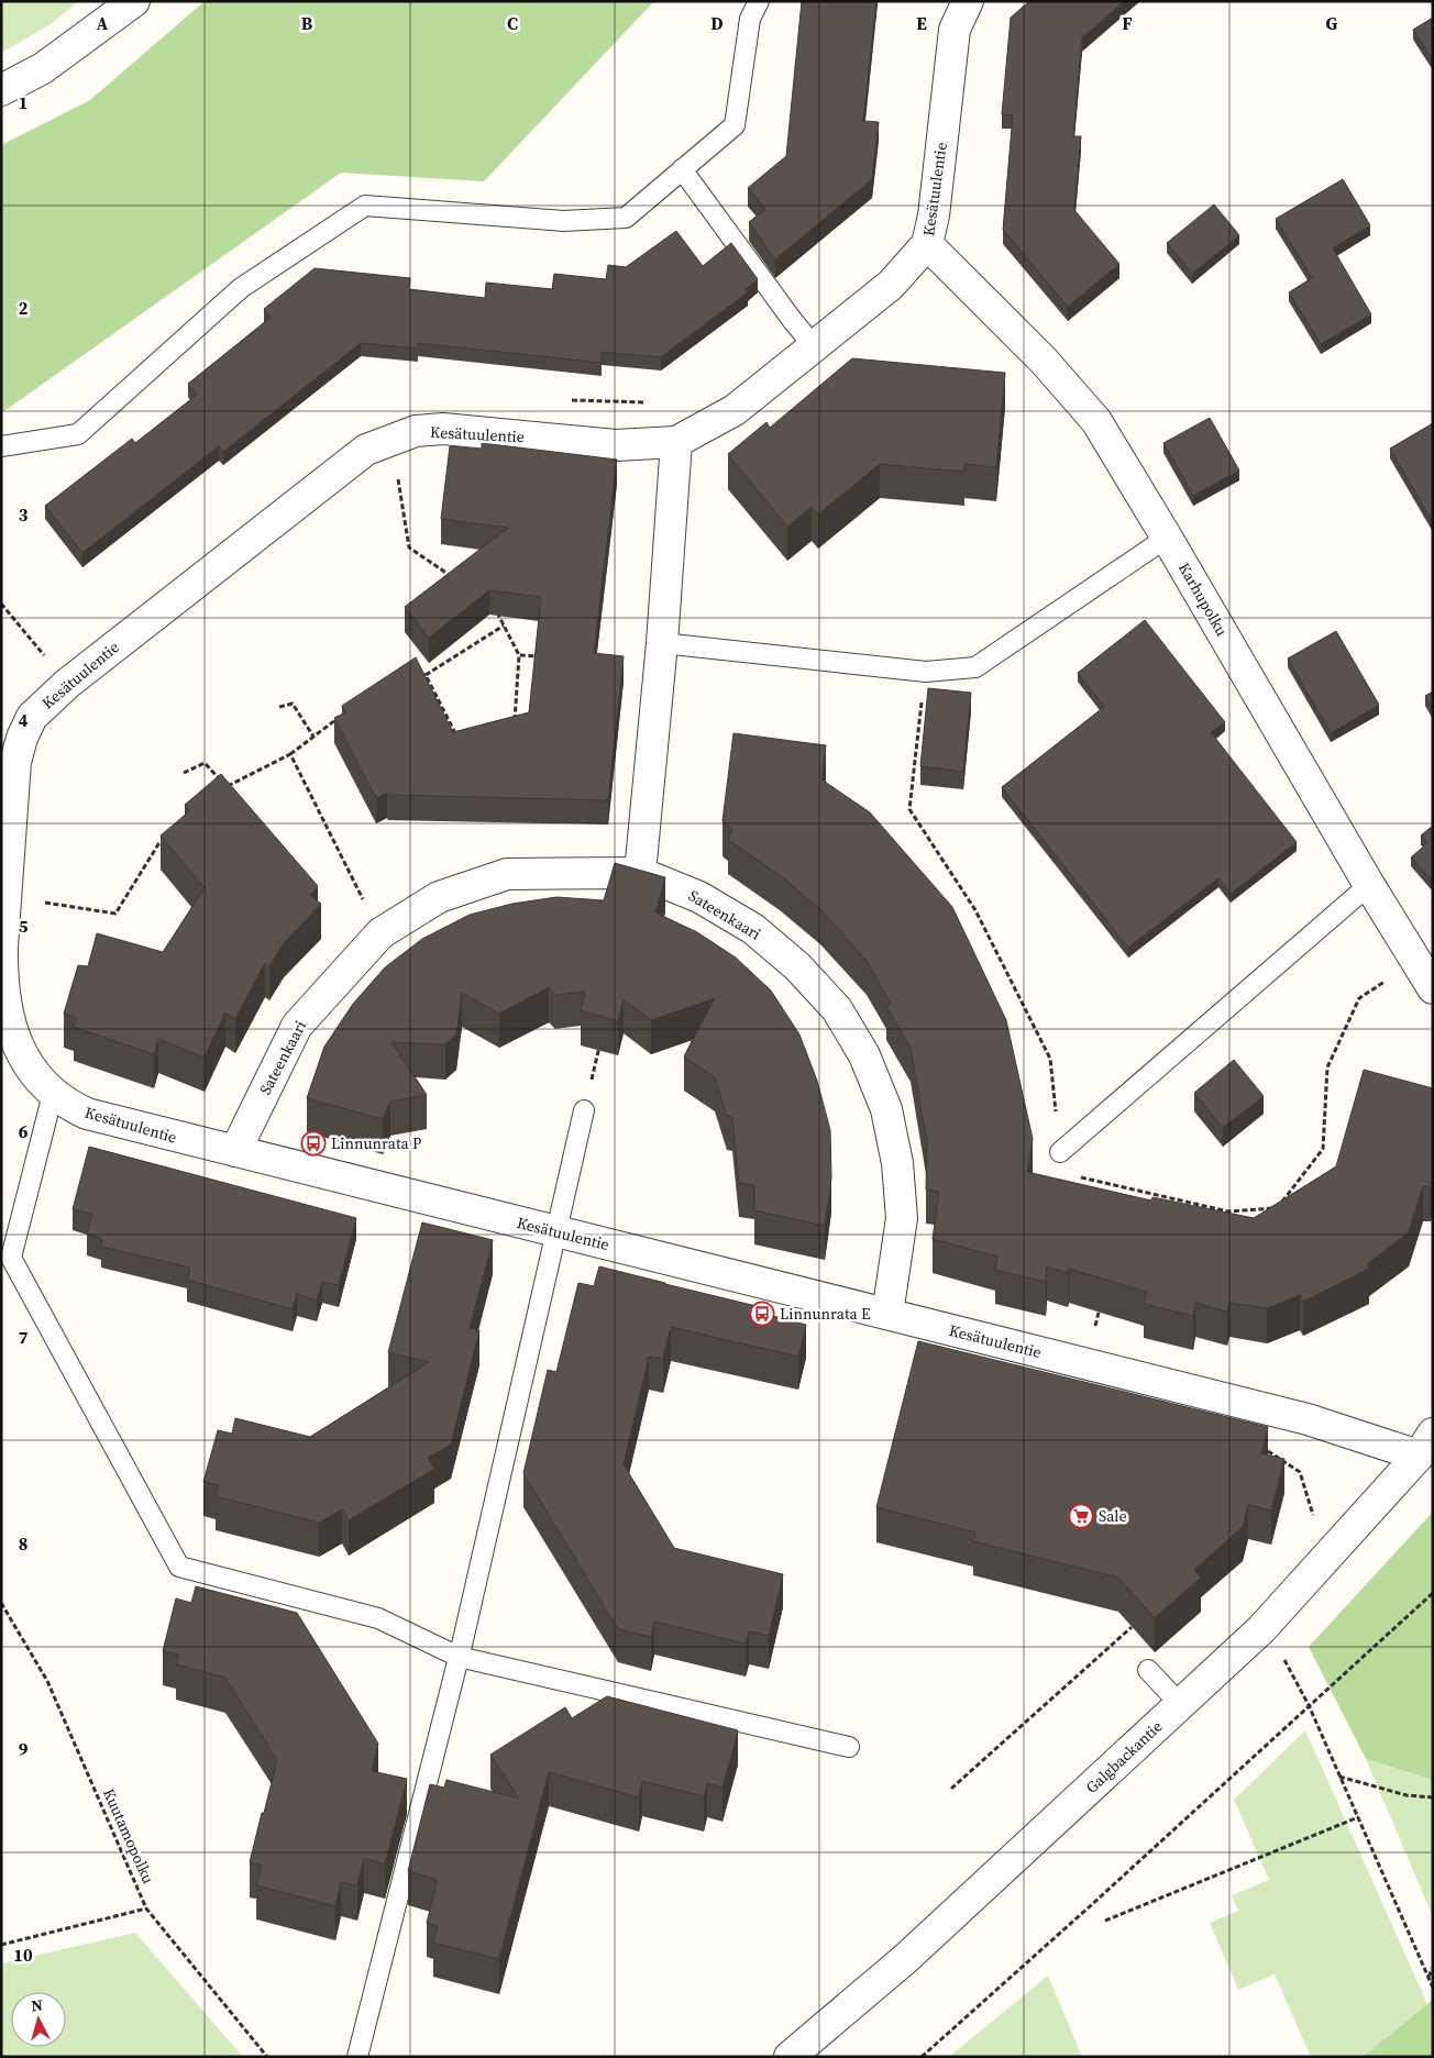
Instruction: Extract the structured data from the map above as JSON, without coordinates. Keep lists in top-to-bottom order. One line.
{"streets":{"street":["Kesätuulentie","Karhupolku","Sateenkaari","Galgbackantie"],"path":["Kuutamopolku"]},"crossings":[["Kesätuulentie","Karhupolku"],["Kesätuulentie","Sateenkaari"],["Kesätuulentie","Galgbackantie"]],"places":{"bus stop":["Linnunrata P","Linnunrata E"],"supermarket":["Sale"]},"north":"top","grid":{"columns":["A","B","C","D","E","F","G"],"rows":["1","2","3","4","5","6","7","8","9","10"]}}
